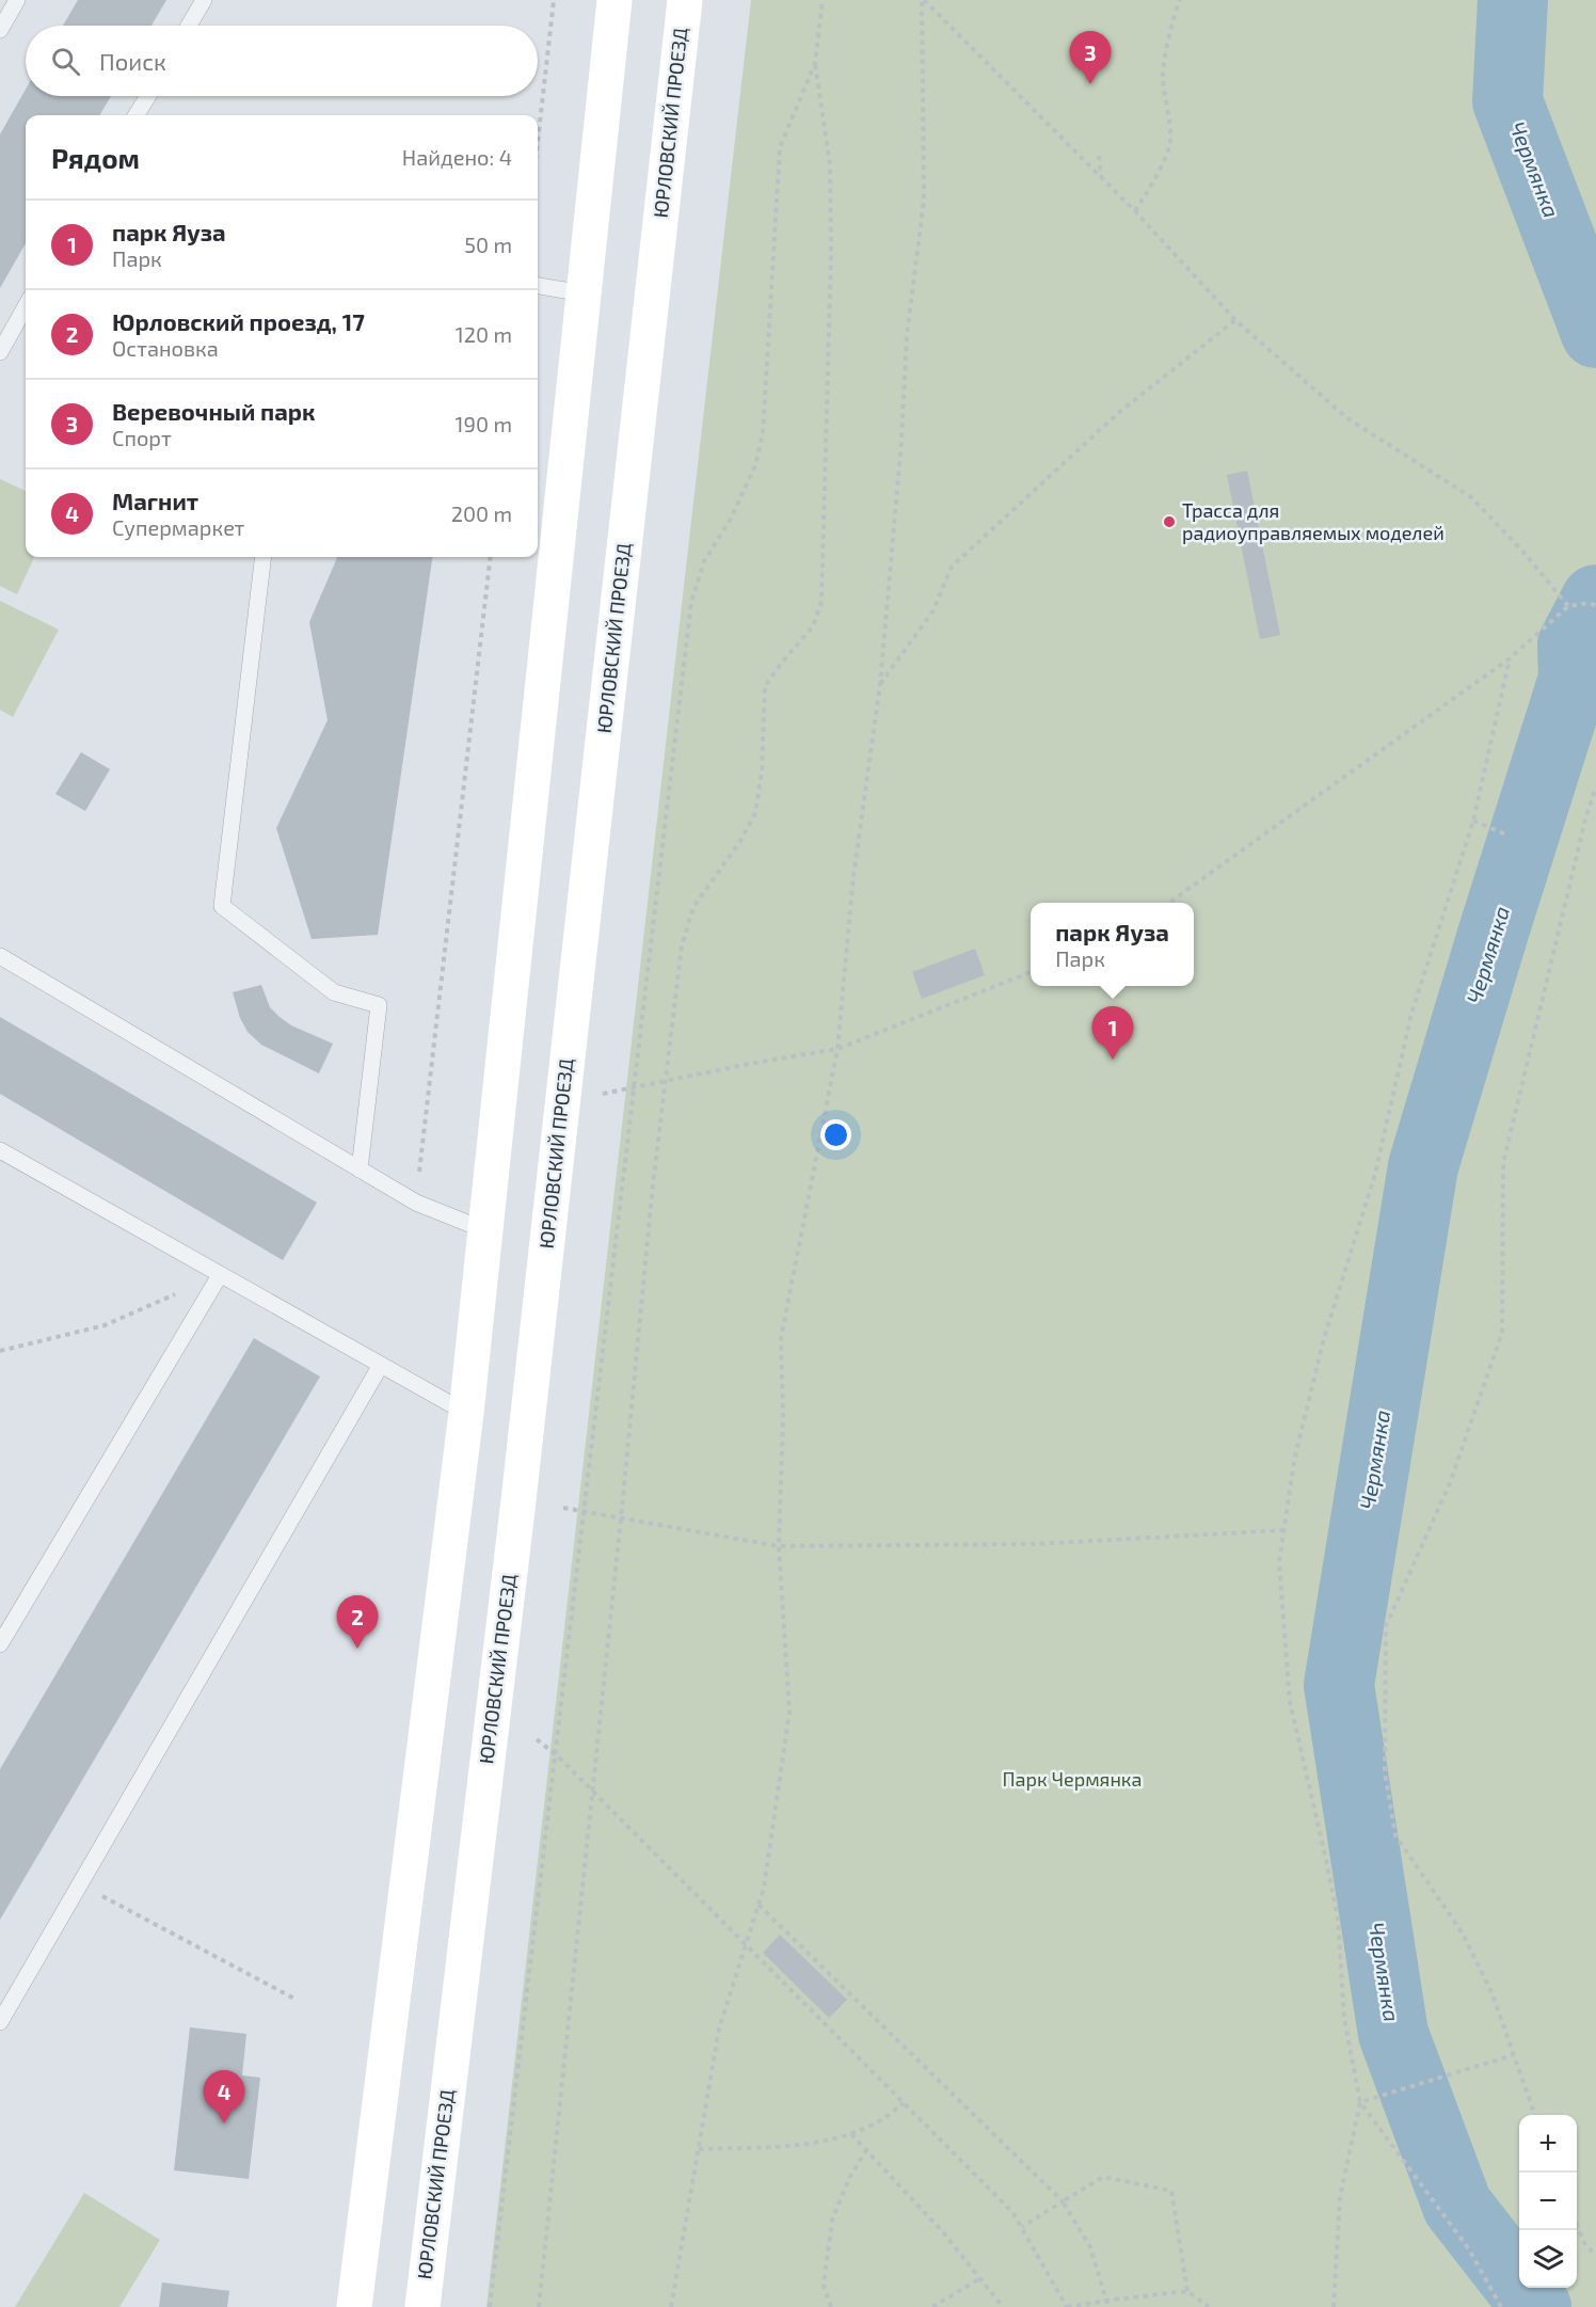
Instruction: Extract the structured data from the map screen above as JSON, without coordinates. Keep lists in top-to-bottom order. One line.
{"streets":{"main road":["ЮРЛОВСКИЙ ПРОЕЗД"]},"water":["Чермянка"],"parks":["Парк Чермянка"],"places":["Трасса для радиоуправляемых моделей"],"page":{"search":"Поиск","pins":["3","1","2","4"],"heading":["Рядом","Найдено: 4"],"list":[{"mark":"1","name":"парк Яуза","note":"Парк","value":"50 m"},{"mark":"2","name":"Юрловский проезд, 17","note":"Остановка","value":"120 m"},{"mark":"3","name":"Веревочный парк","note":"Спорт","value":"190 m"},{"mark":"4","name":"Магнит","note":"Супермаркет","value":"200 m"}],"popup":["парк Яуза","Парк"],"map_buttons":["+","−"]}}
